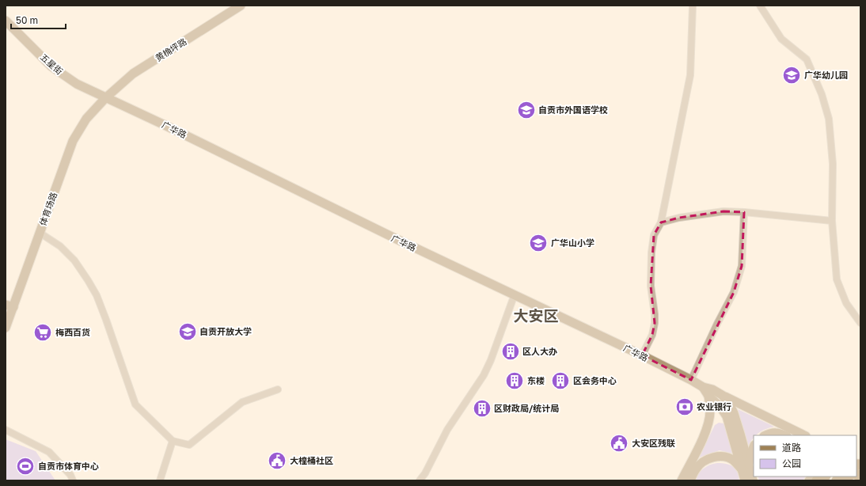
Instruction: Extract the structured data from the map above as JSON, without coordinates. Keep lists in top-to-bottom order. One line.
{"streets":{"main road":["黄桷坪路","五星街","广华路","体育场路"]},"crossings":[["黄桷坪路","五星街"],["黄桷坪路","广华路"],["黄桷坪路","体育场路"],["五星街","广华路"],["五星街","体育场路"],["广华路","体育场路"]],"districts":["大安区"],"places":{"school or university":["广华幼儿园","自贡市外国语学校","广华山小学","自贡开放大学"],"supermarket":["梅西百货"],"building":["区人大办","东楼","区会务中心","区财政局/统计局"],"bank":["农业银行"],"public building":["大安区残联","大楻桶社区"],"sports":["自贡市体育中心"]},"legend":["道路","公园"],"scale_bar":"50 m"}
